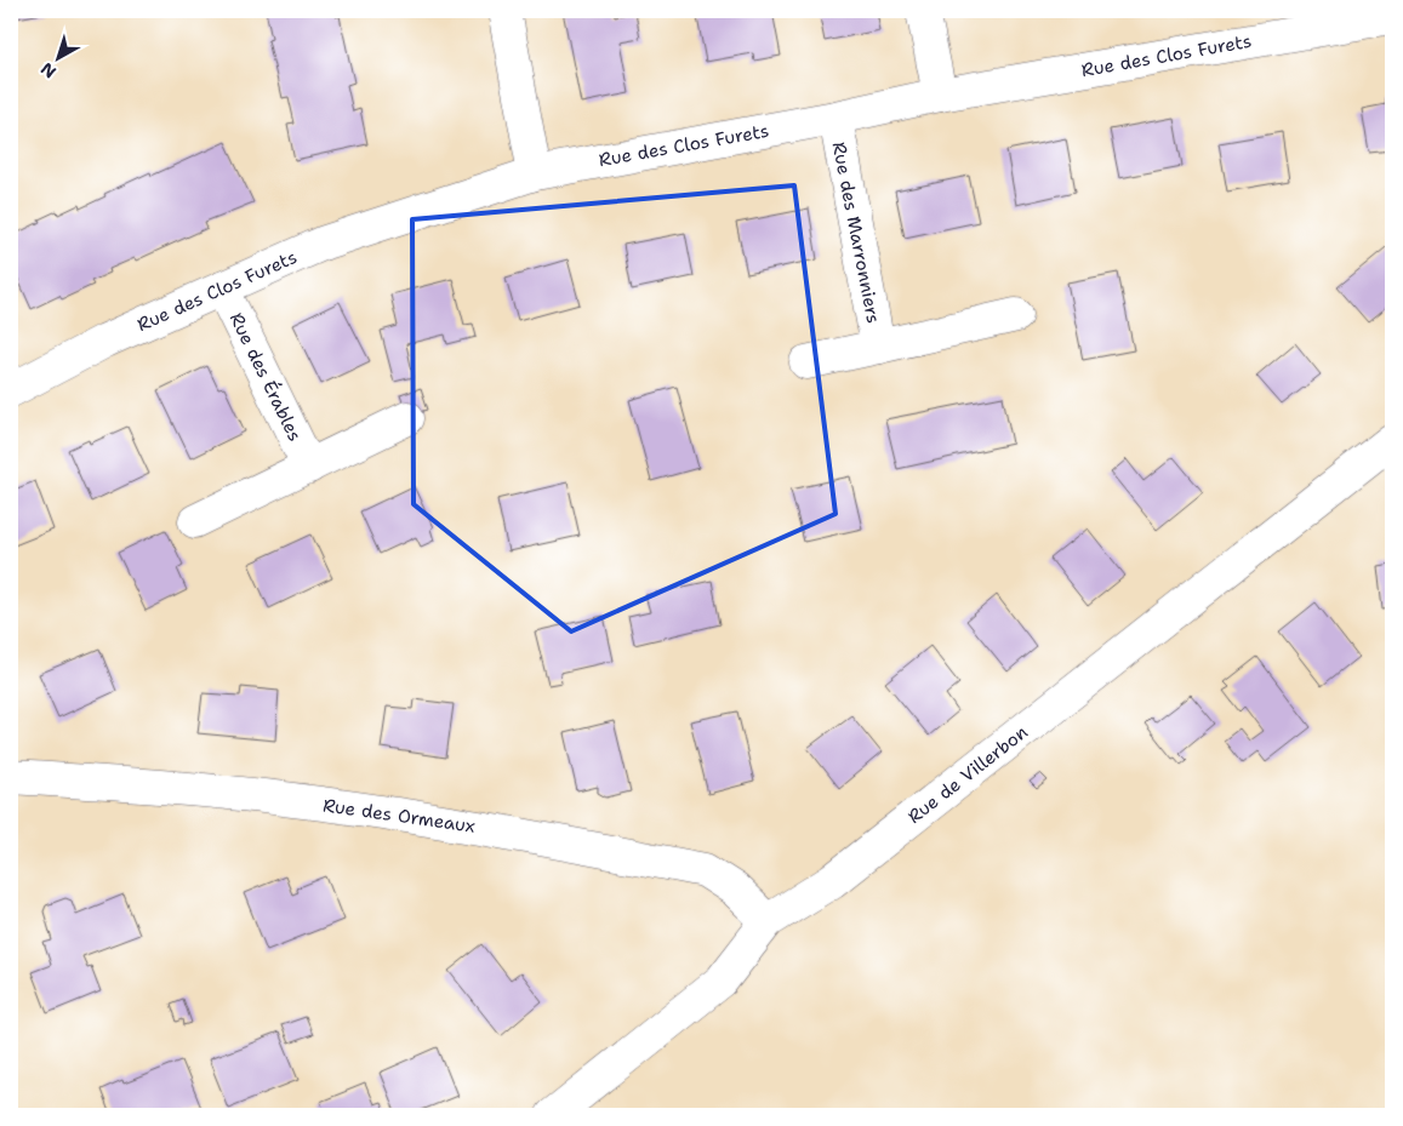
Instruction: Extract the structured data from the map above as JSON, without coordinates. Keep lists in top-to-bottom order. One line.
{"streets":{"street":["Rue des Clos Furets","Rue des Marronniers","Rue des Érables","Rue de Villerbon","Rue des Ormeaux"]},"crossings":[["Rue des Clos Furets","Rue des Marronniers"],["Rue des Clos Furets","Rue des Érables"],["Rue de Villerbon","Rue des Ormeaux"]],"north":"bottom left"}
